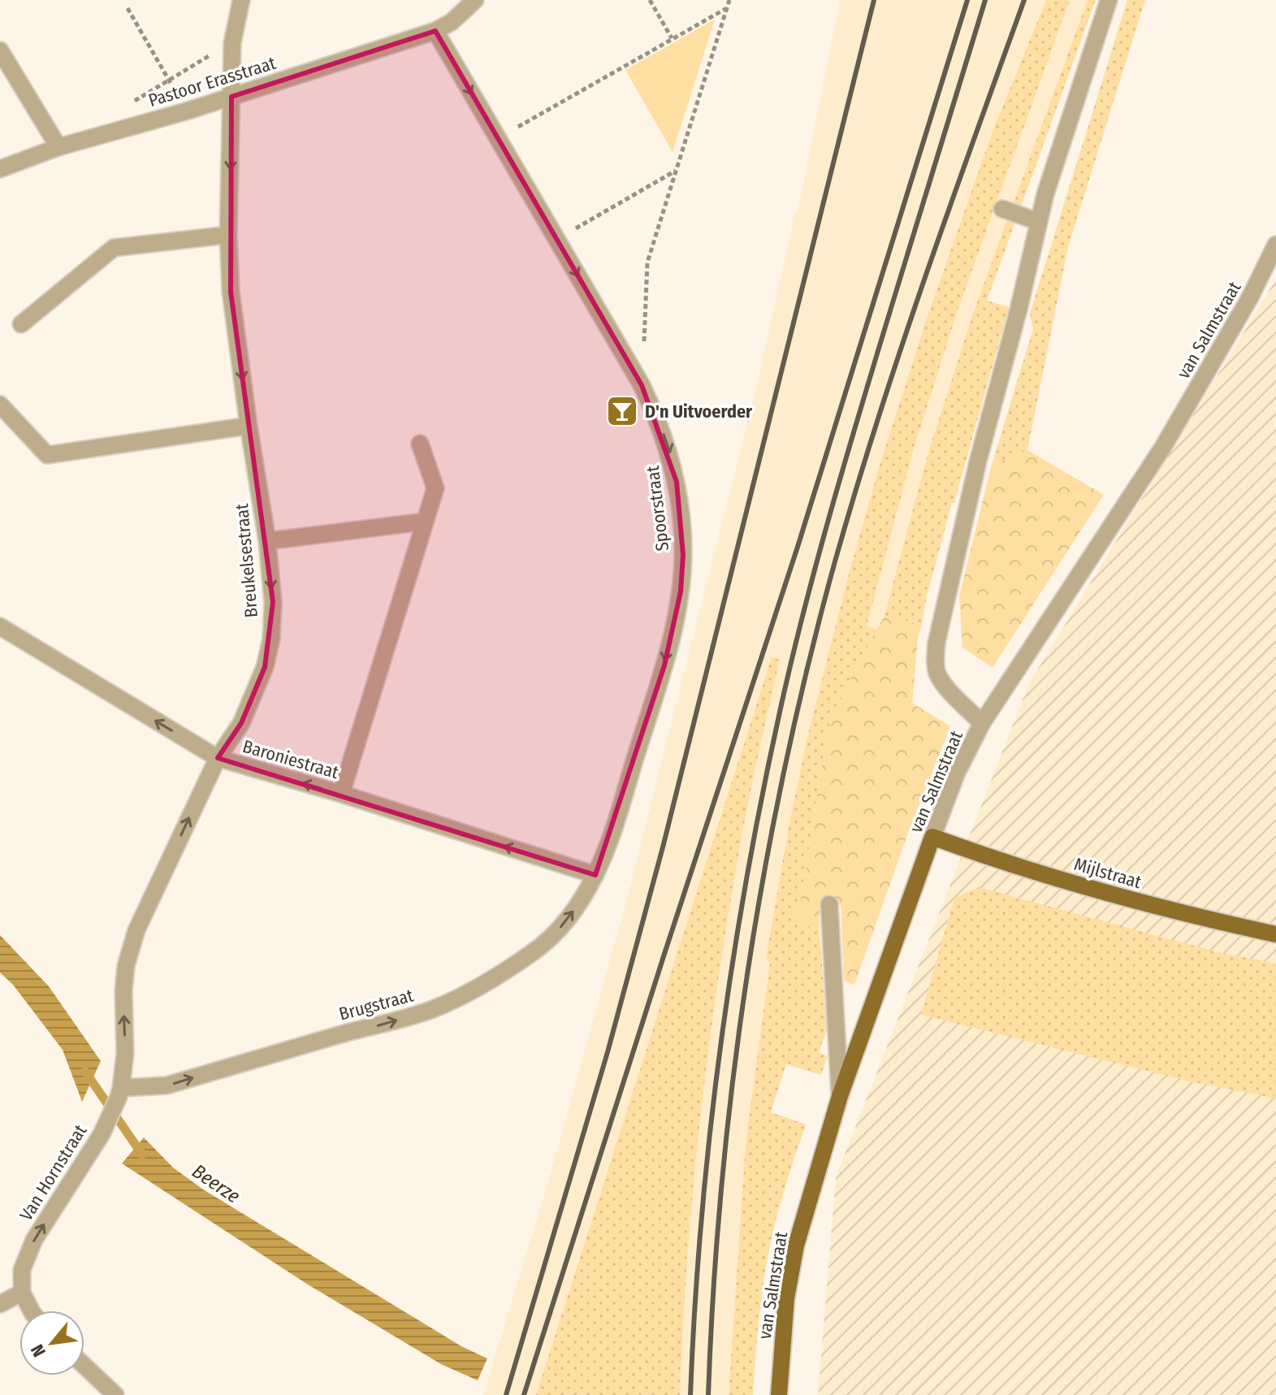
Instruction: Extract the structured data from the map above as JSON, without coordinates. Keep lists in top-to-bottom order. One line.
{"streets":{"main road":["van Salmstraat","Mijlstraat"],"street":["Pastoor Erasstraat","Spoorstraat","Breukelsestraat","Baroniestraat","Brugstraat","Van Hornstraat"]},"crossings":[["Pastoor Erasstraat","Spoorstraat"],["Pastoor Erasstraat","Breukelsestraat"],["van Salmstraat","Mijlstraat"],["Spoorstraat","Baroniestraat"],["Spoorstraat","Brugstraat"],["Breukelsestraat","Baroniestraat"],["Breukelsestraat","Brugstraat"],["Breukelsestraat","Van Hornstraat"],["Baroniestraat","Brugstraat"],["Brugstraat","Van Hornstraat"]],"one_way":["Spoorstraat","Baroniestraat","Brugstraat","Van Hornstraat"],"water":["Beerze"],"places":{"bar":["D'n Uitvoerder"]},"north":"bottom left"}
